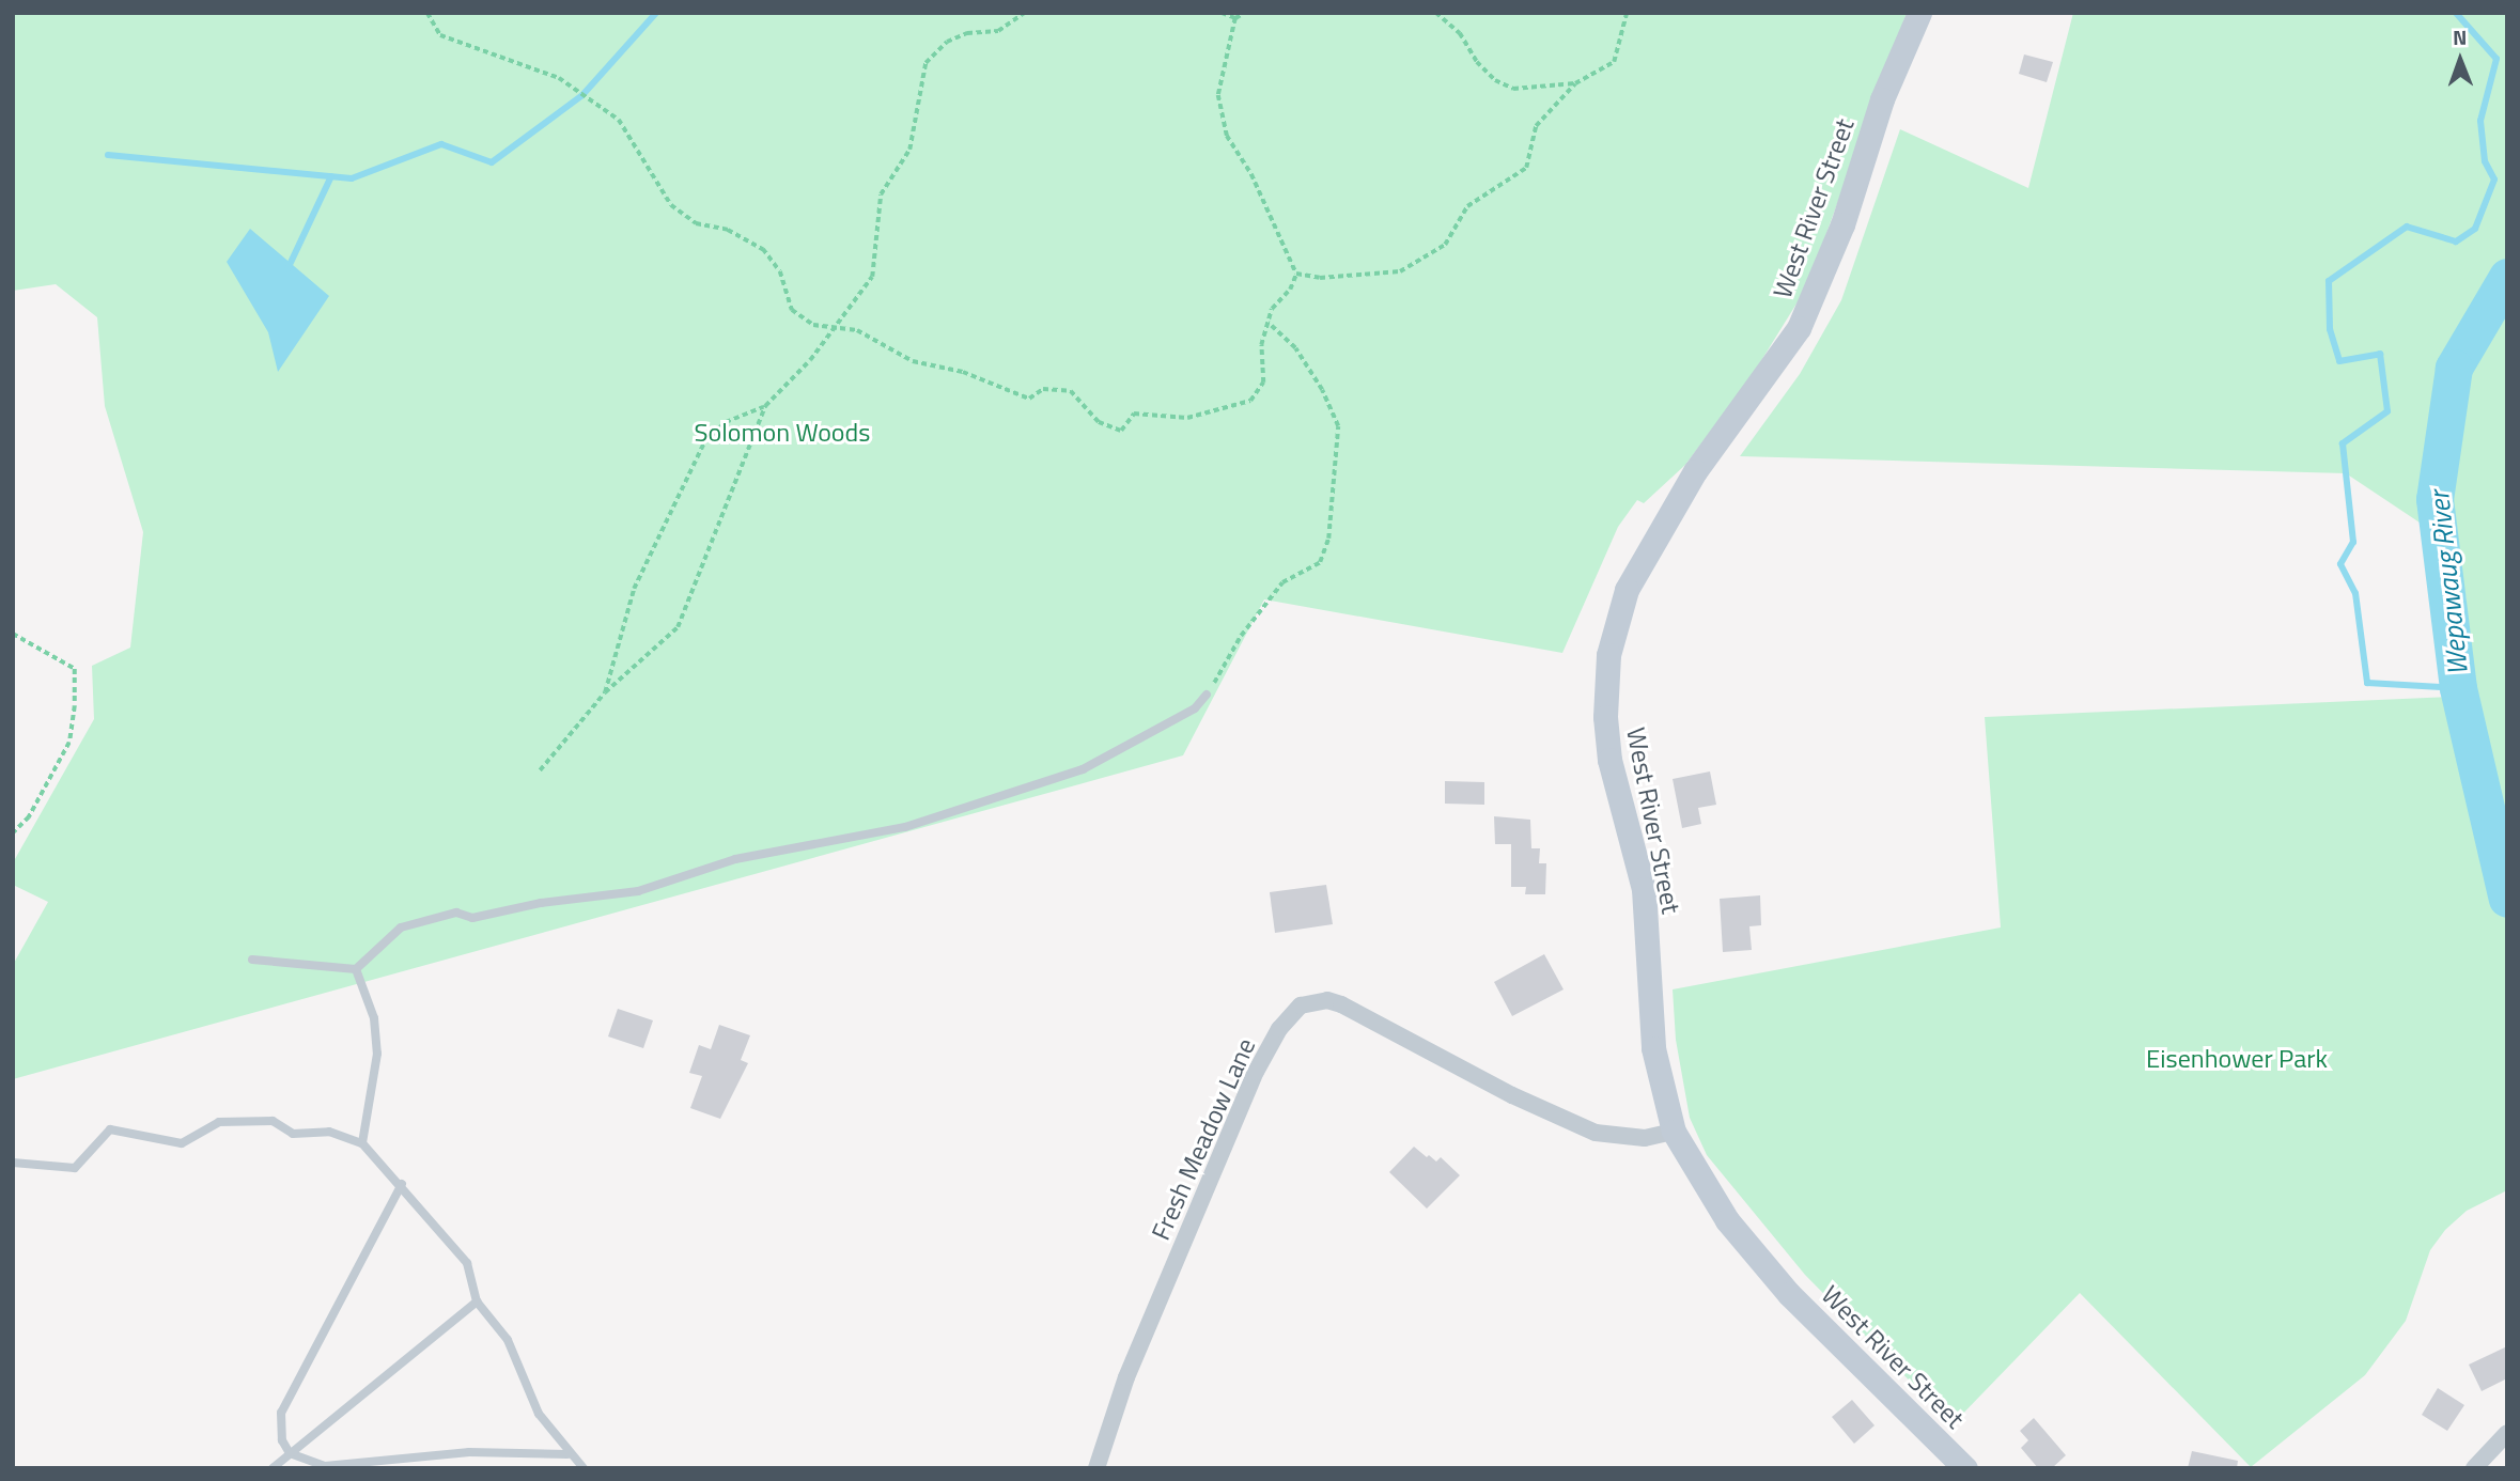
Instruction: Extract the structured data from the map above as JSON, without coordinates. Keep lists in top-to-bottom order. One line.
{"streets":{"street":["West River Street","Fresh Meadow Lane"]},"crossings":[["West River Street","Fresh Meadow Lane"]],"water":["Wepawaug River"],"parks":["Solomon Woods","Eisenhower Park"],"north":"top"}
